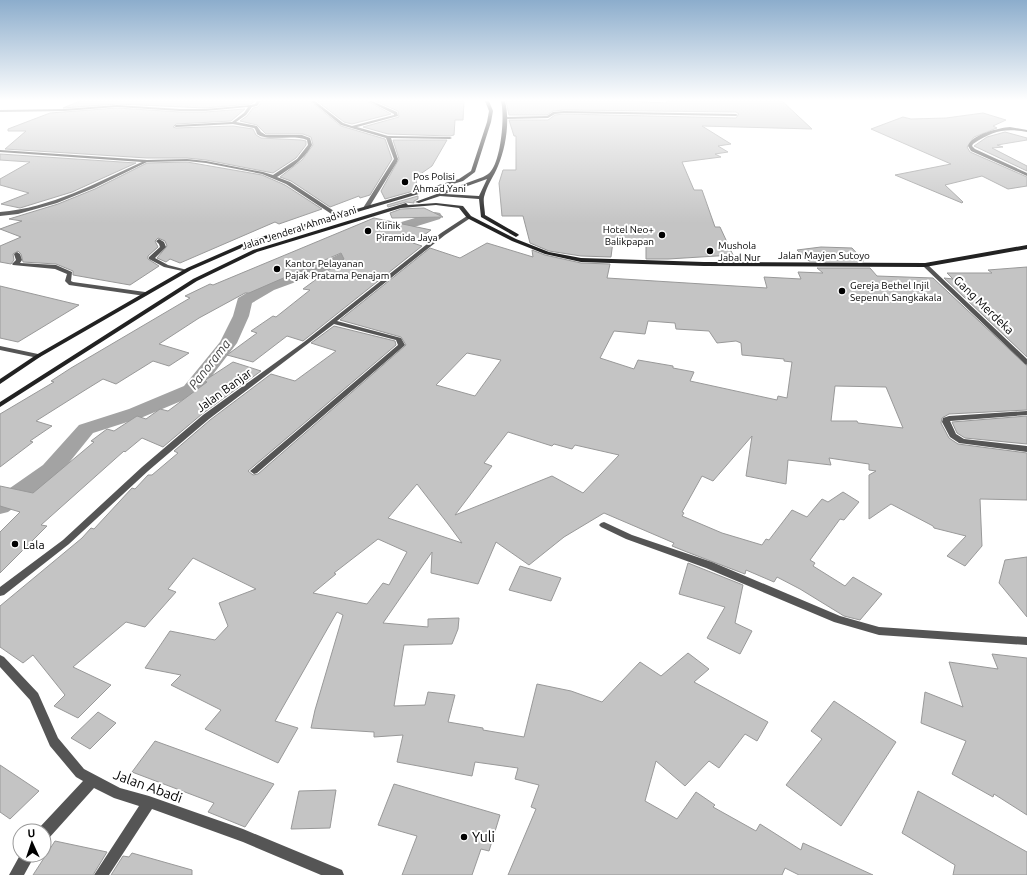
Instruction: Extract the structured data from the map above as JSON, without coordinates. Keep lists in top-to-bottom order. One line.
{"streets":{"main road":["Jalan Jenderal Ahmad Yani","Jalan Mayjen Sutoyo"],"street":["Gang Merdeka","Jalan Banjar","Jalan Abadi"]},"crossings":[["Jalan Mayjen Sutoyo","Gang Merdeka"],["Jalan Mayjen Sutoyo","Jalan Banjar"]],"water":["Panorama"],"places":["Pos Polisi Ahmad Yani","Klinik Piramida Jaya","Hotel Neo+ Balikpapan","Mushola Jabal Nur","Kantor Pelayanan Pajak Pratama Penajam","Gereja Bethel Injil Sepenuh Sangkakala","Lala","Yuli"],"north":"top"}
